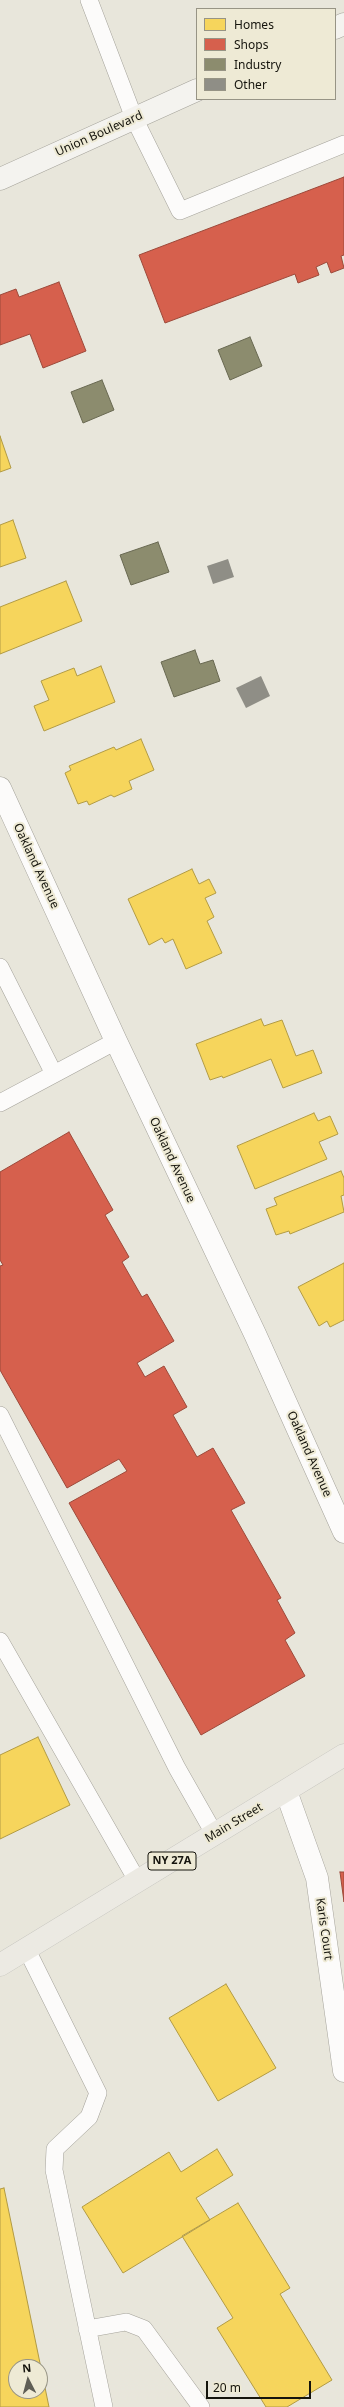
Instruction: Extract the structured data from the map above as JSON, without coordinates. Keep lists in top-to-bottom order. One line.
{"streets":{"main road":["Union Boulevard","Main Street","NY 27A"],"street":["Oakland Avenue","Karis Court"]},"crossings":[["Main Street","Karis Court"]],"legend":["Homes","Shops","Industry","Other"],"scale_bar":"20 m","north":"top"}
